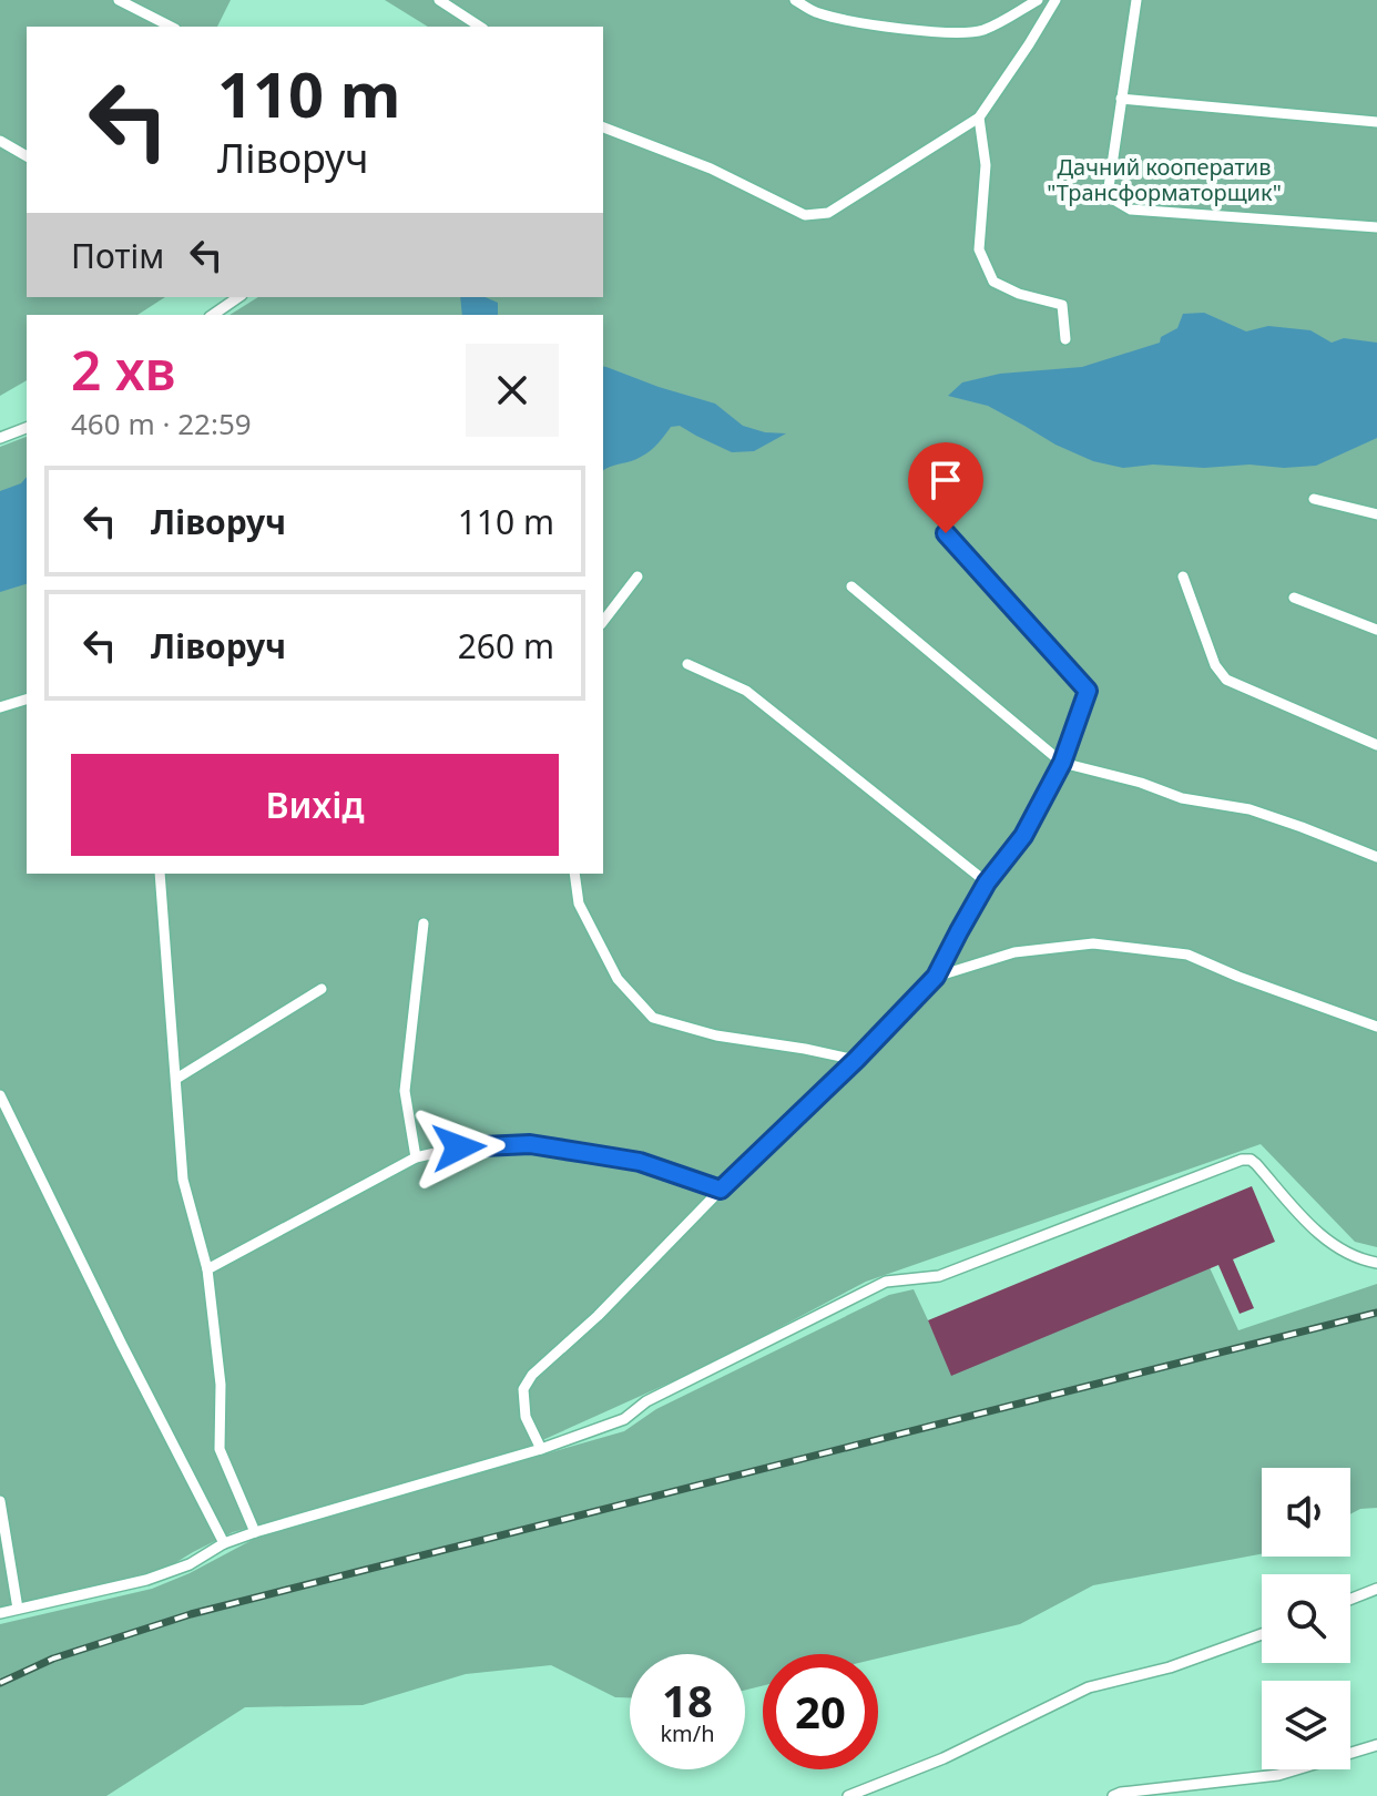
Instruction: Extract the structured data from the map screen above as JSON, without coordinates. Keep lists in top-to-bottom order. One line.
{"parks":["Дачний кооператив \"Трансформаторщик\""],"page":{"turn":["110 m","Ліворуч"],"then":"Потім","heading":["2 хв","460 m · 22:59"],"list":[{"name":"Ліворуч","value":"110 m"},{"name":"Ліворуч","value":"260 m"}],"buttons":"Вихід","speed":"18 km/h","limit":"20"}}
